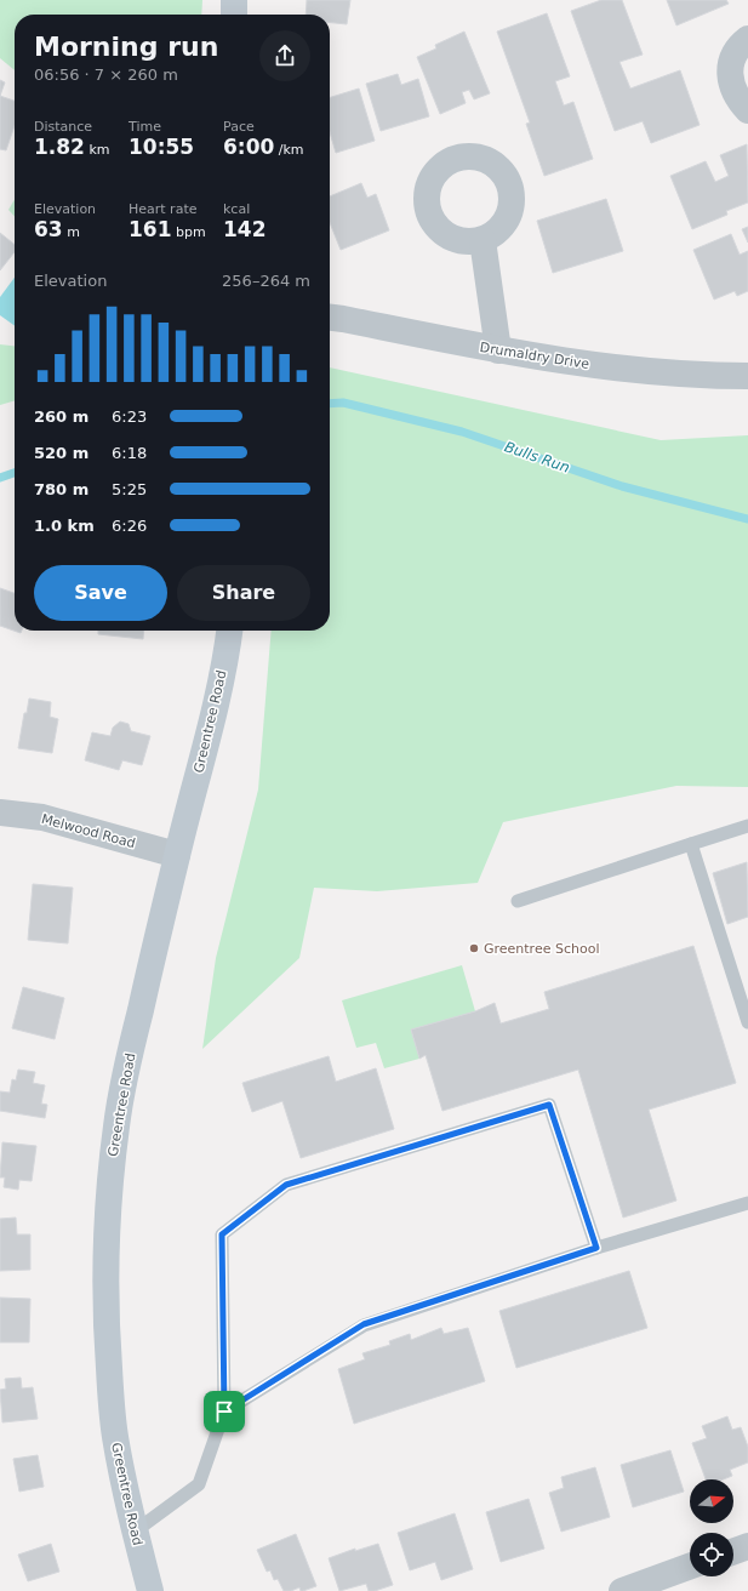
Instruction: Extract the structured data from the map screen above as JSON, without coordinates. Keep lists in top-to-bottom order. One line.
{"streets":{"street":["Drumaldry Drive","Greentree Road","Melwood Road"]},"crossings":[["Greentree Road","Melwood Road"]],"water":["Bulls Run"],"places":["Greentree School"],"north":"right","page":{"heading":["Morning run","06:56 · 7 × 260 m"],"stats":[["Distance","1.82 km"],["Time","10:55"],["Pace","6:00 /km"],["Elevation","63 m"],["Heart rate","161 bpm"],["kcal","142"]],"chart":["Elevation","256–264 m"],"list":[{"name":"260 m","note":"6:23"},{"name":"520 m","note":"6:18"},{"name":"780 m","note":"5:25"},{"name":"1.0 km","note":"6:26"}],"buttons":["Save","Share"]}}
